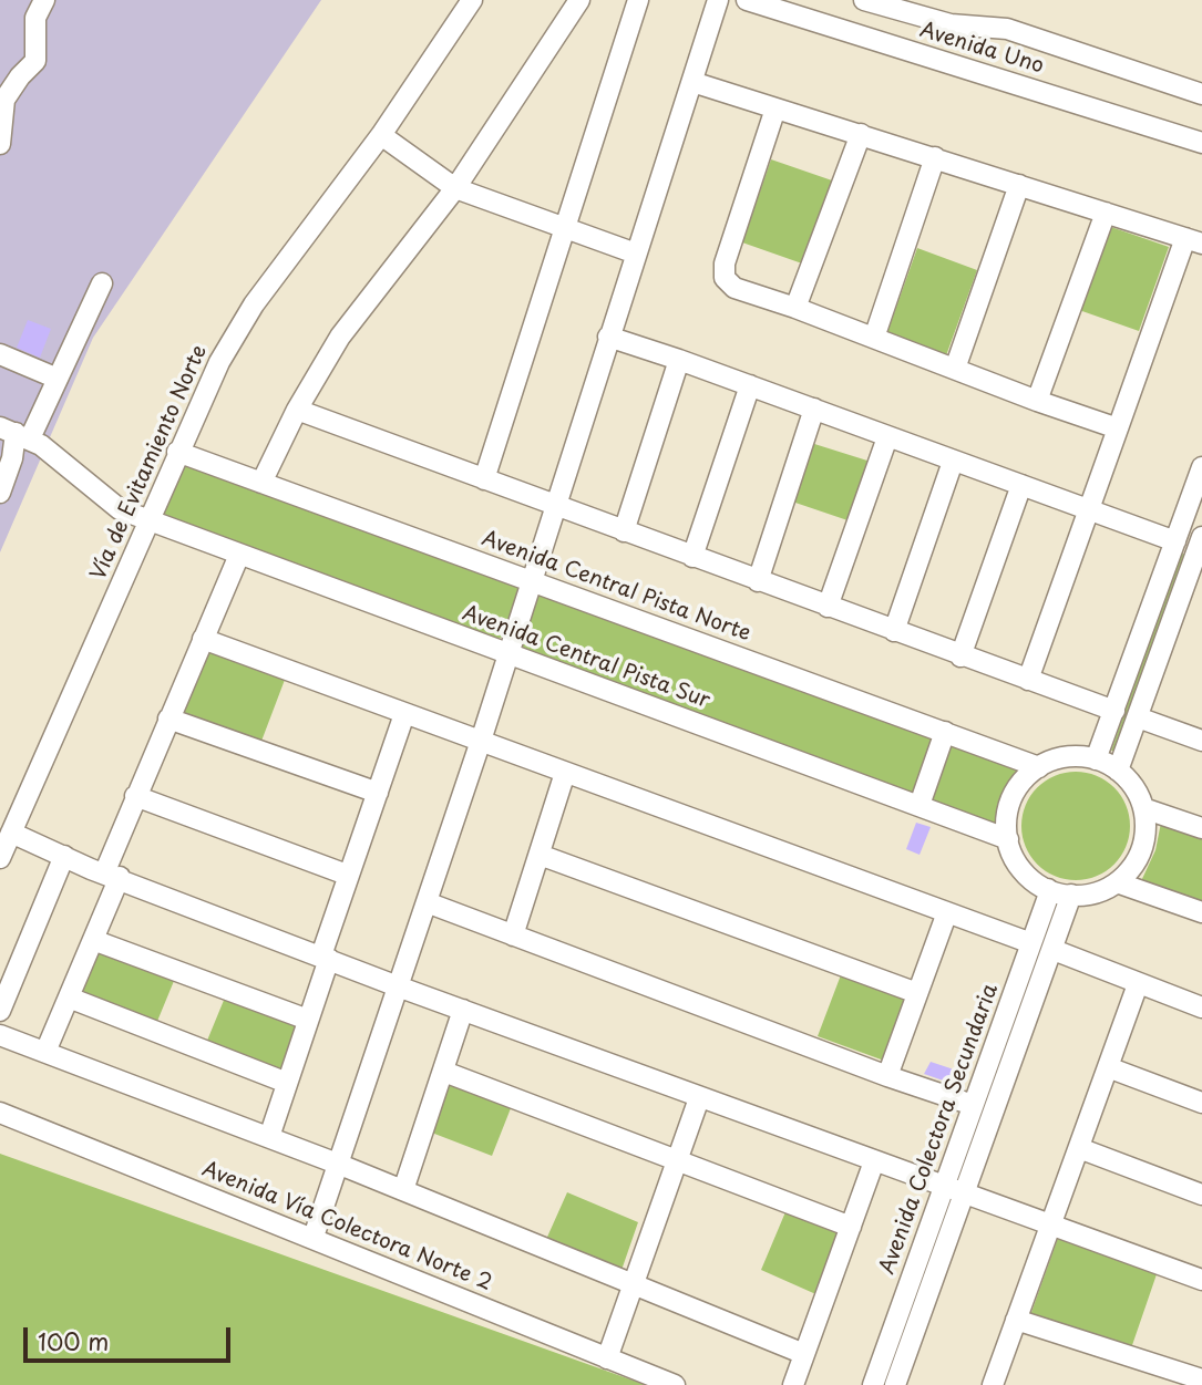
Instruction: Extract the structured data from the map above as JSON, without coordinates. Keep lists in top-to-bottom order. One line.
{"streets":{"street":["Avenida Uno","Vía de Evitamiento Norte","Avenida Central Pista Norte","Avenida Central Pista Sur","Avenida Colectora Secundaria","Avenida Vía Colectora Norte 2"]},"crossings":[["Vía de Evitamiento Norte","Avenida Central Pista Norte"],["Vía de Evitamiento Norte","Avenida Central Pista Sur"],["Avenida Central Pista Norte","Avenida Central Pista Sur"],["Avenida Central Pista Norte","Avenida Colectora Secundaria"],["Avenida Central Pista Sur","Avenida Colectora Secundaria"]],"scale_bar":"100 m"}
